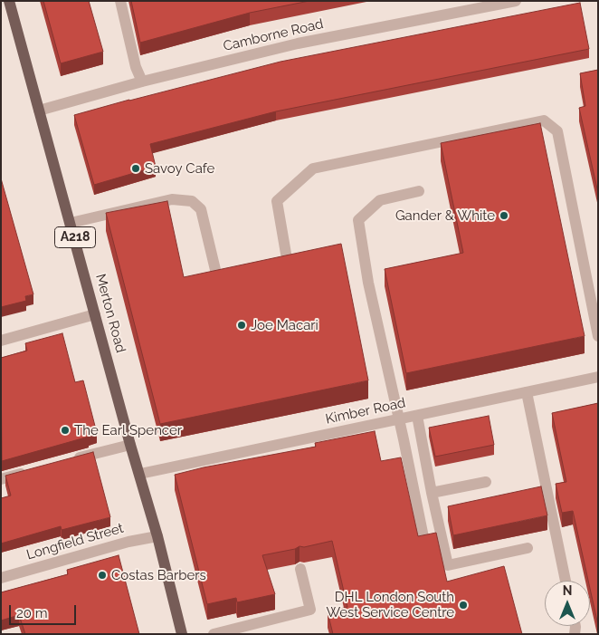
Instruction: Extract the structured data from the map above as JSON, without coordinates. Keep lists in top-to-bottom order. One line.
{"streets":{"main road":["A218","Merton Road"],"street":["Camborne Road","Kimber Road","Longfield Street"]},"crossings":[["Camborne Road","Merton Road"],["Merton Road","Kimber Road"],["Merton Road","Longfield Street"]],"places":["Savoy Cafe","Gander & White","Joe Macari","The Earl Spencer","Costas Barbers","DHL London South West Service Centre"],"scale_bar":"20 m","north":"top"}
